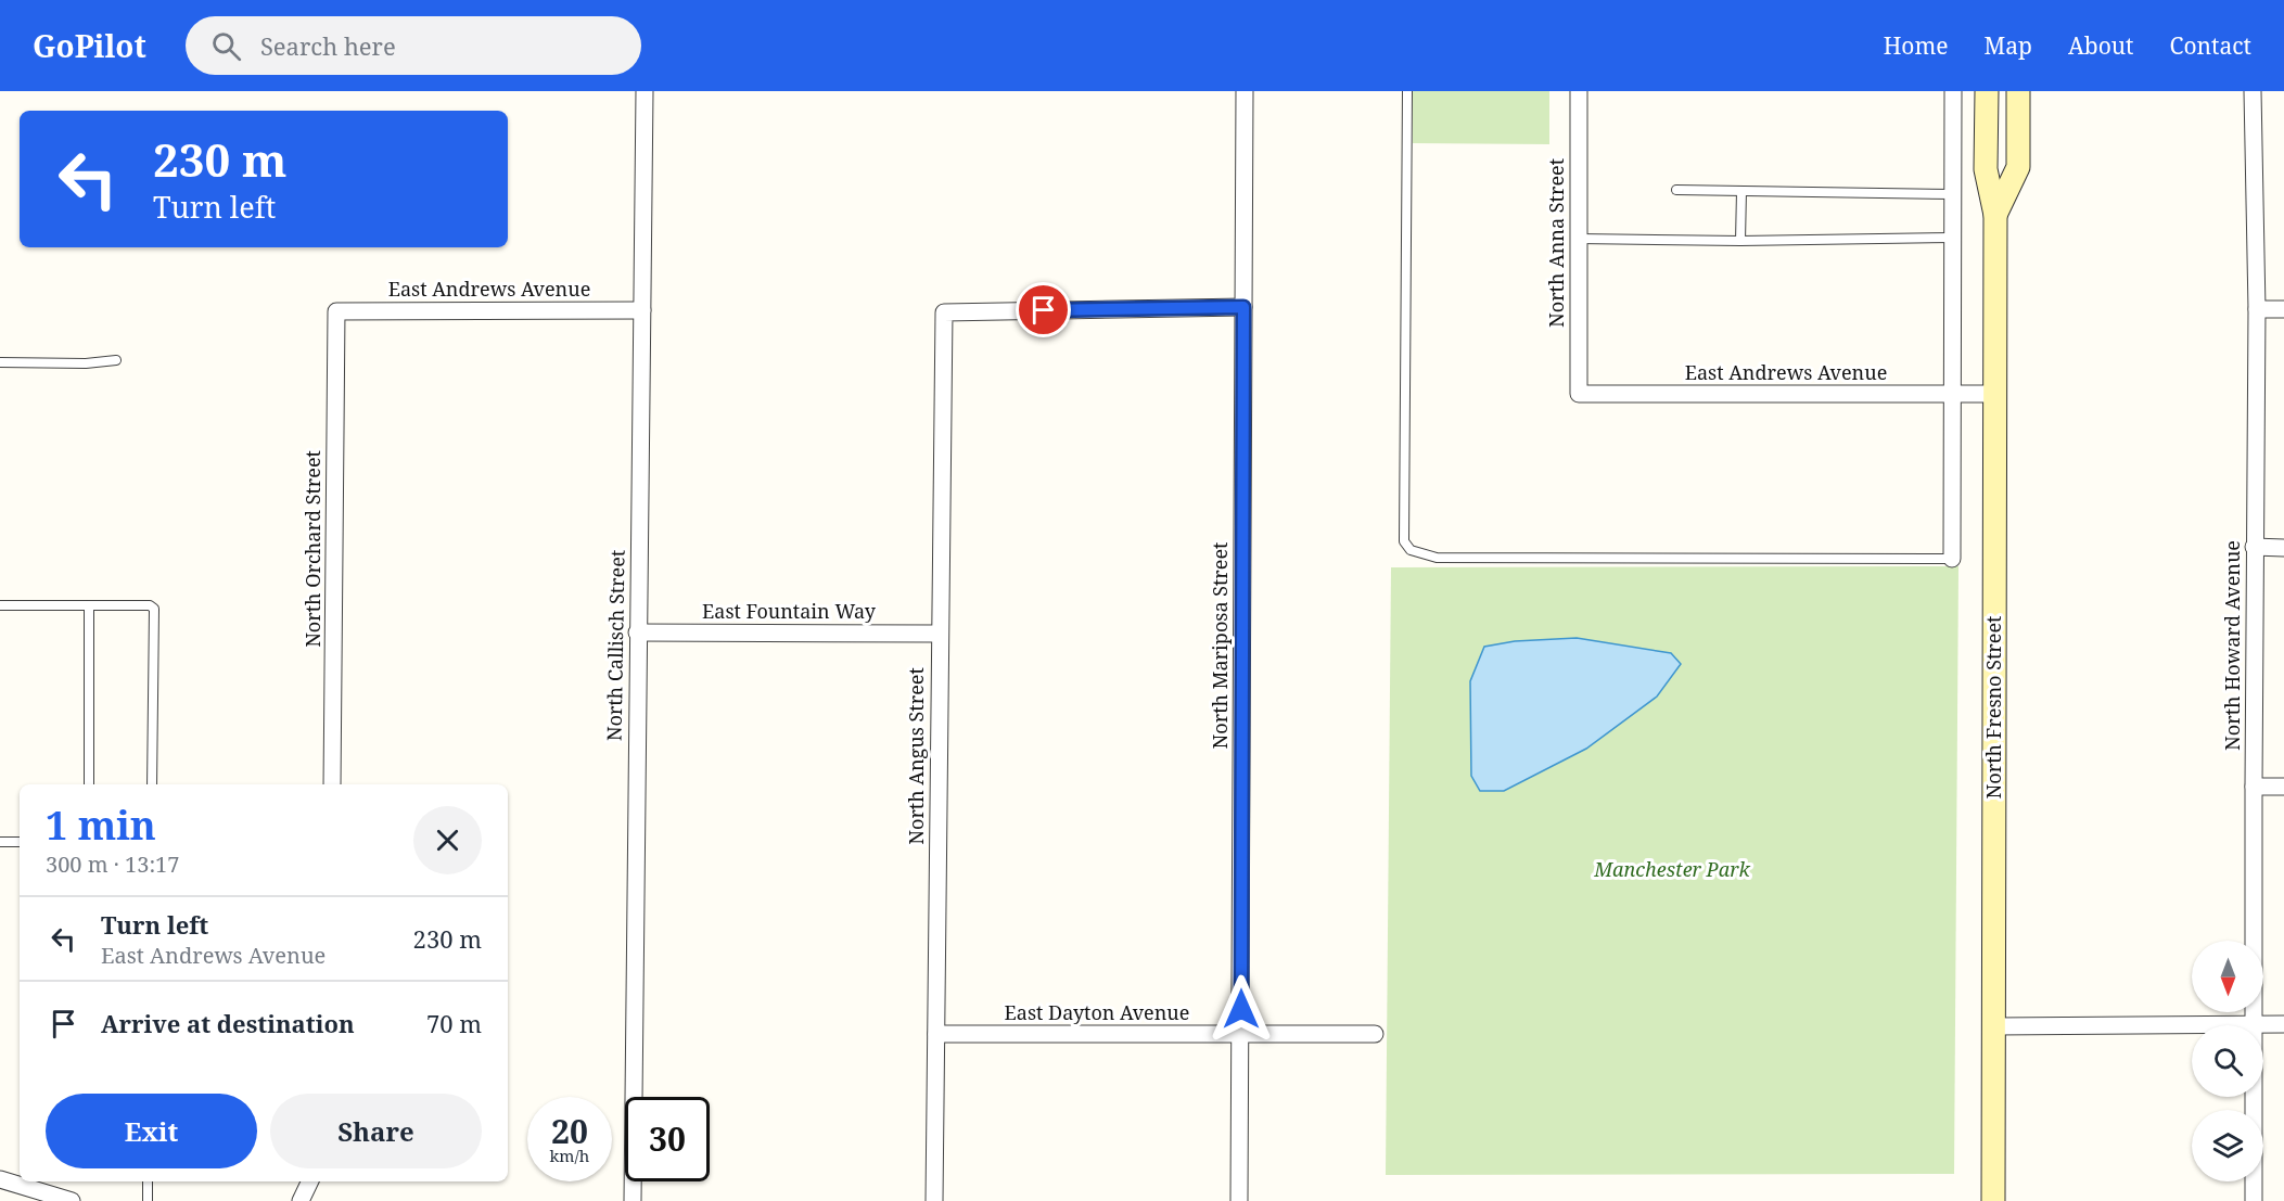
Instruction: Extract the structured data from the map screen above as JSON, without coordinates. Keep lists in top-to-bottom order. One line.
{"streets":{"main road":["North Fresno Street"],"street":["North Anna Street","East Andrews Avenue","North Orchard Street","East Fountain Way","North Callisch Street","North Mariposa Street","North Howard Avenue","North Angus Street","East Dayton Avenue"]},"crossings":[["North Anna Street","East Andrews Avenue"],["East Andrews Avenue","North Orchard Street"],["East Andrews Avenue","North Callisch Street"],["East Andrews Avenue","North Fresno Street"],["East Fountain Way","North Callisch Street"],["East Fountain Way","North Angus Street"],["North Mariposa Street","North Angus Street"],["North Mariposa Street","East Dayton Avenue"],["North Angus Street","East Dayton Avenue"]],"parks":["Manchester Park"],"north":"bottom","page":{"header":"GoPilot","search":"Search here","nav":["Home","Map","About","Contact"],"turn":["230 m","Turn left"],"heading":["1 min","300 m · 13:17"],"list":[{"name":"Turn left","note":"East Andrews Avenue","value":"230 m"},{"name":"Arrive at destination","value":"70 m"}],"buttons":["Exit","Share"],"speed":"20 km/h","limit":"30"}}
